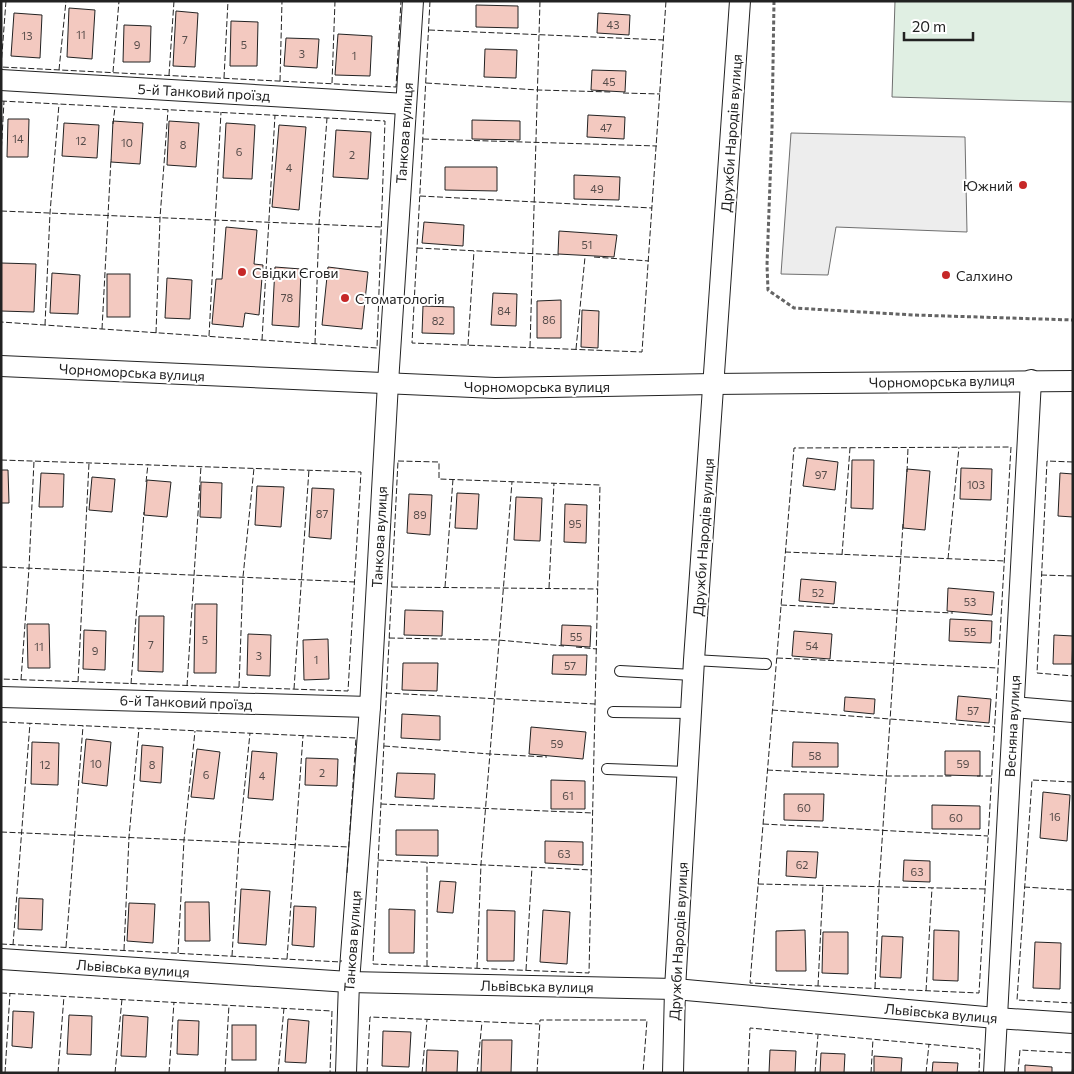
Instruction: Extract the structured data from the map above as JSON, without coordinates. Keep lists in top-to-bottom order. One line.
{"streets":{"street":["5-й Танковий проїзд","Танкова вулиця","Дружби Народів вулиця","Чорноморська вулиця","6-й Танковий проїзд","Весняна вулиця","Львівська вулиця"]},"crossings":[["5-й Танковий проїзд","Танкова вулиця"],["Танкова вулиця","Чорноморська вулиця"],["Танкова вулиця","6-й Танковий проїзд"],["Танкова вулиця","Львівська вулиця"],["Дружби Народів вулиця","Чорноморська вулиця"],["Дружби Народів вулиця","Львівська вулиця"],["Чорноморська вулиця","Весняна вулиця"],["Весняна вулиця","Львівська вулиця"]],"places":["Южний","Свідки Єгови","Салхино","Стоматологія"],"house_numbers":["43","11","13","7","9","5","3","1","45","47","14","12","10","8","6","2","4","49","51","78","84","86","82","97","103","87","89","95","52","53","55","55","5","7","54","11","9","3","1","57","57","59","58","10","59","12","8","2","6","4","61","60","16","60","63","62","63"],"scale_bar":"20 m"}
